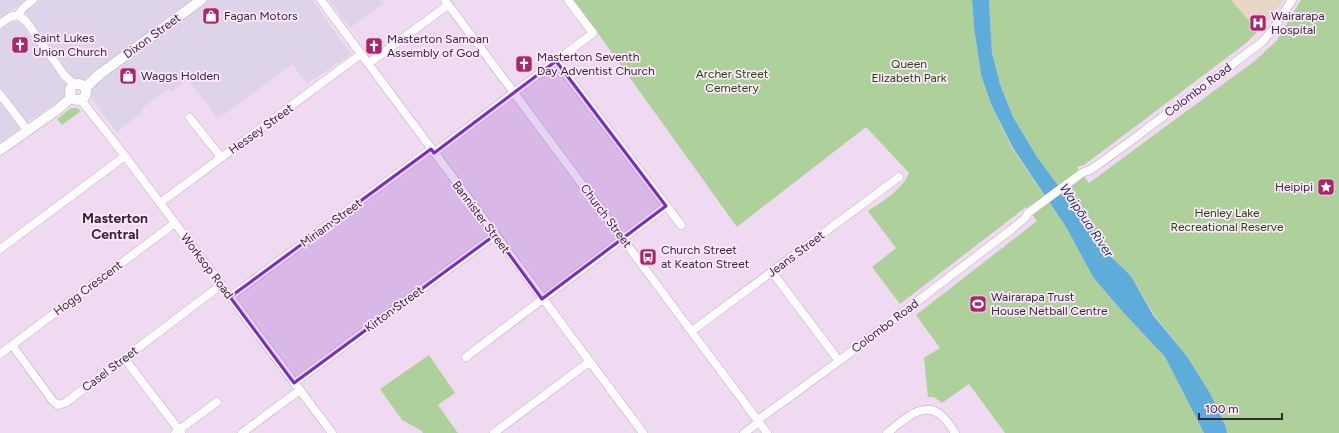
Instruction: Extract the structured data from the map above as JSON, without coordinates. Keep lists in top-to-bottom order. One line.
{"streets":{"main road":["Dixon Street"],"street":["Colombo Road","Hessey Street","Church Street","Bannister Street","Miriam Street","Jeans Street","Worksop Road","Hogg Crescent","Kirton Street","Casel Street"]},"crossings":[["Dixon Street","Worksop Road"],["Colombo Road","Church Street"],["Hessey Street","Bannister Street"],["Hessey Street","Worksop Road"],["Church Street","Miriam Street"],["Church Street","Jeans Street"],["Bannister Street","Miriam Street"],["Bannister Street","Kirton Street"],["Miriam Street","Worksop Road"],["Worksop Road","Hogg Crescent"],["Worksop Road","Kirton Street"],["Worksop Road","Casel Street"],["Hogg Crescent","Casel Street"]],"districts":["Masterton Central"],"water":["Waipōua River"],"parks":["Queen Elizabeth Park","Archer Street Cemetery","Henley Lake Recreational Reserve"],"places":{"shop":["Fagan Motors","Waggs Holden"],"hospital":["Wairarapa Hospital"],"church":["Saint Lukes Union Church","Masterton Samoan Assembly of God","Masterton Seventh Day Adventist Church"],"place":["Heipipi"],"bus stop":["Church Street at Keaton Street"],"sports":["Wairarapa Trust House Netball Centre"]},"scale_bar":"100 m"}
